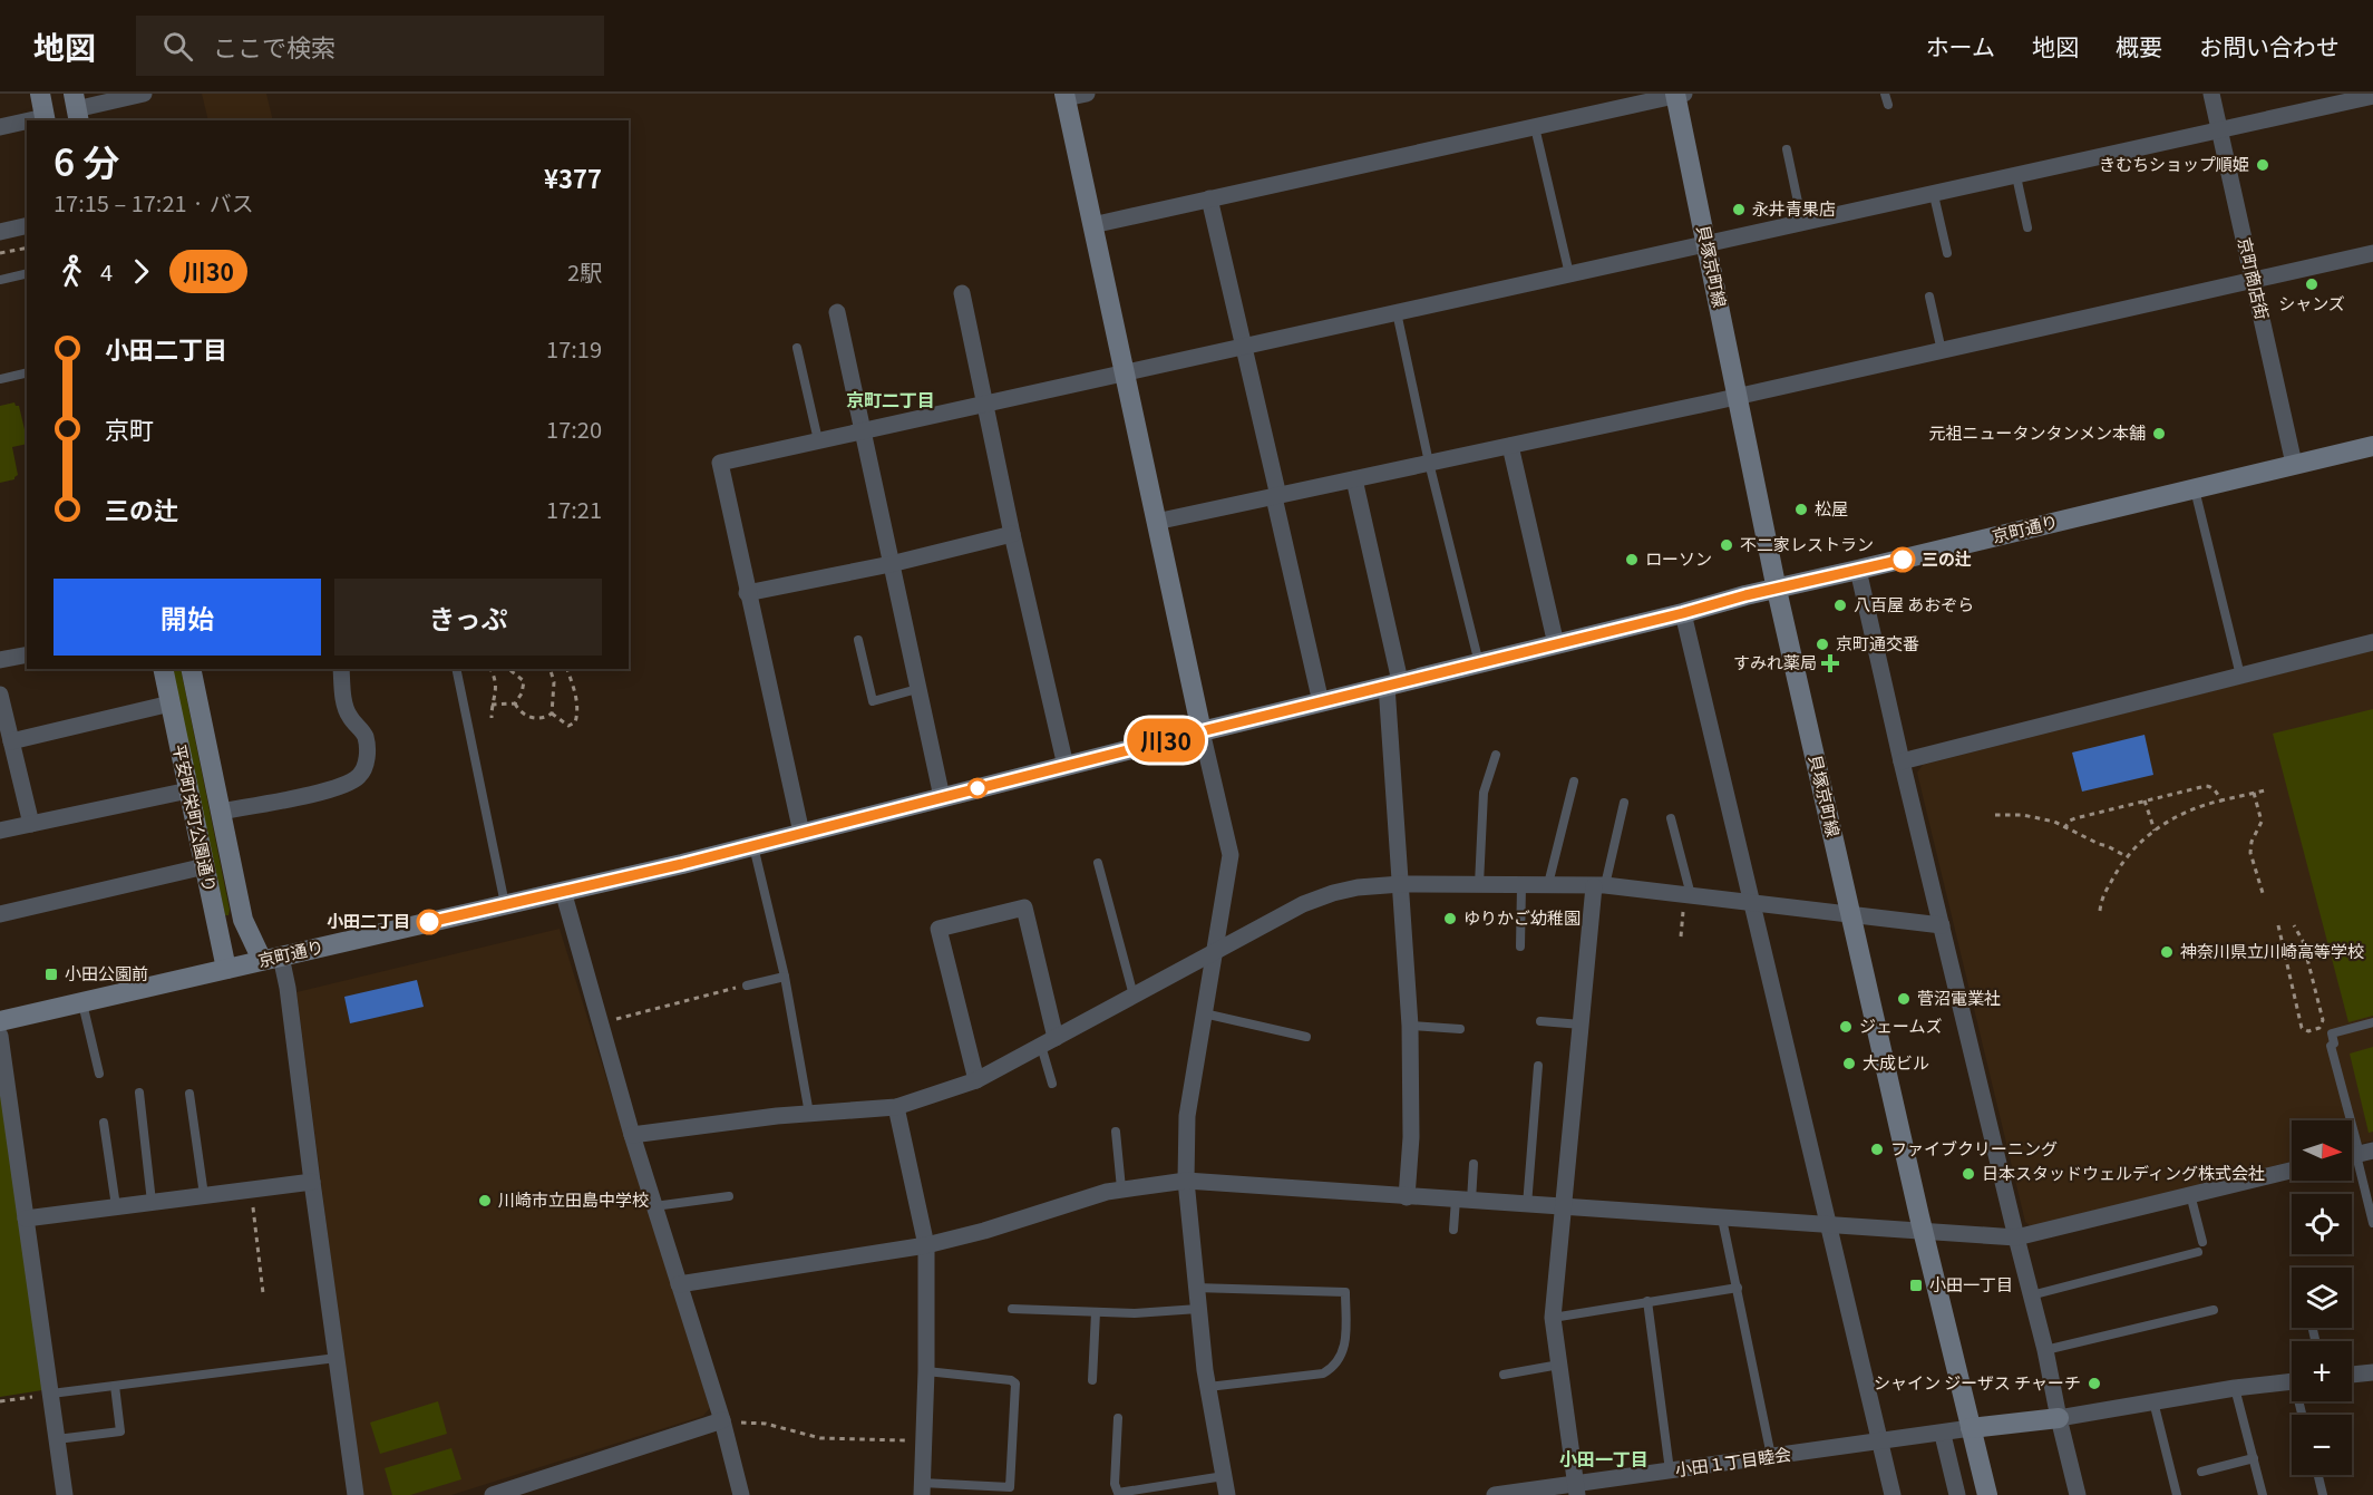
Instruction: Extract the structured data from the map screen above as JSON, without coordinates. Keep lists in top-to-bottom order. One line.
{"streets":{"street":["貝塚京町線","京町商店街","京町通り","平安町栄町公園通り","小田１丁目睦会"]},"crossings":[["貝塚京町線","京町通り"],["貝塚京町線","小田１丁目睦会"],["京町商店街","京町通り"],["京町通り","平安町栄町公園通り"]],"districts":["京町二丁目","小田一丁目"],"places":{"other":["きむちショップ順姫","永井青果店","シャンズ","元祖ニュータンタンメン本舗","松屋","不二家レストラン","ローソン","三の辻","八百屋 あおぞら","京町通交番","ゆりかご幼稚園","小田二丁目","神奈川県立川崎高等学校","菅沼電業社","ジェームズ","大成ビル","ファイブクリーニング","日本スタッドウェルディング株式会社","川崎市立田島中学校","シャイン ジーザス チャーチ"],"health":["すみれ薬局"],"transit":["小田公園前","小田一丁目"]},"lines":["bus line 川30"],"north":"right","page":{"header":"地図","search":"ここで検索","nav":["ホーム","地図","概要","お問い合わせ"],"on_map":"川30","heading":["6 分","17:15 – 17:21 · バス","¥377"],"legs":["4","川30","2駅"],"list":[{"name":"小田二丁目","value":"17:19"},{"name":"京町","value":"17:20"},{"name":"三の辻","value":"17:21"}],"buttons":["開始","きっぷ"],"map_buttons":["+","−"]}}
